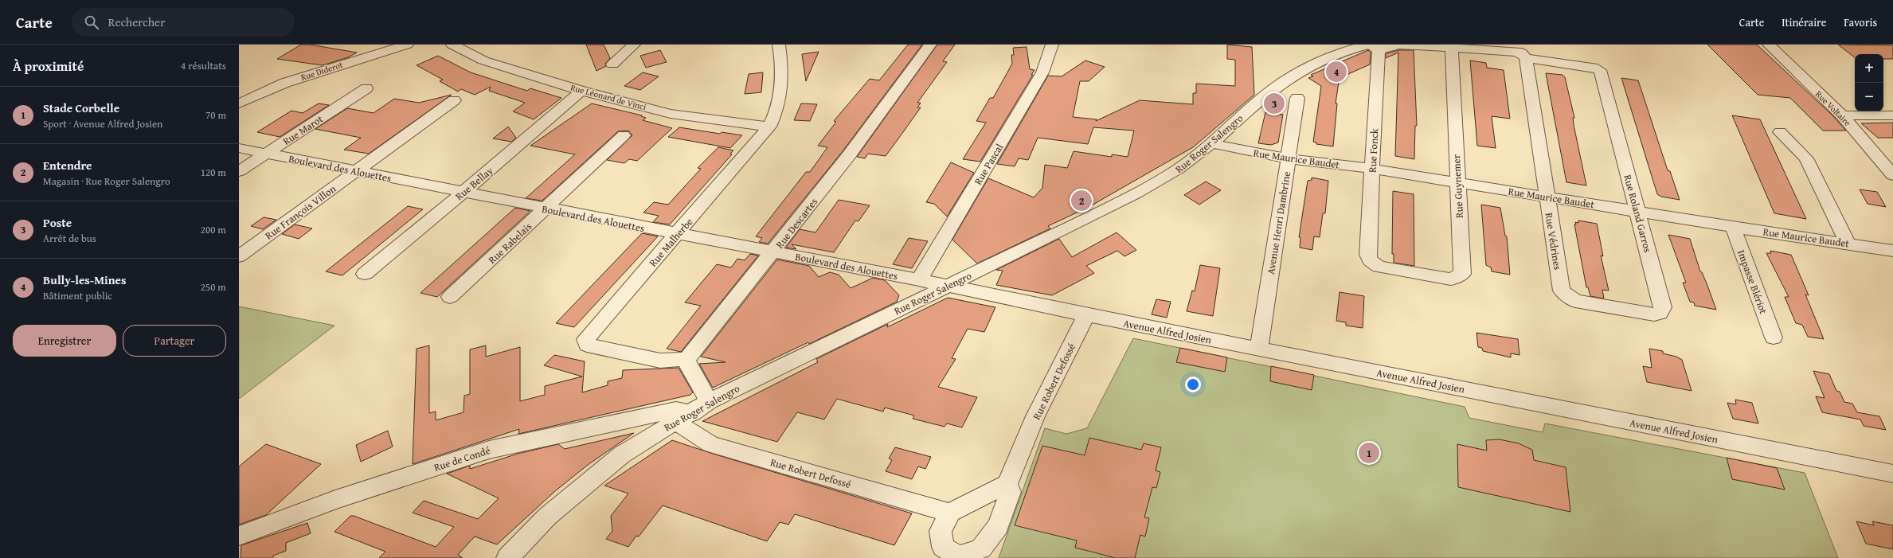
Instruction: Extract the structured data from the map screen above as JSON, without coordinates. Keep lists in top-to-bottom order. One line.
{"streets":{"street":["Rue Diderot","Rue Léonard de Vinci","Rue Voltaire","Rue Marot","Rue Roger Salengro","Rue Fonck","Rue Maurice Baudet","Rue Pascal","Boulevard des Alouettes","Rue Bellay","Rue Guynemer","Rue François Villon","Rue Roland Garros","Rue Descartes","Avenue Henri Dambrine","Rue Védrines","Rue Malherbe","Rue Rabelais","Impasse Blériot","Avenue Alfred Josien","Rue Robert Defossé","Rue de Condé"]},"crossings":[["Rue Léonard de Vinci","Rue Bellay"],["Rue Léonard de Vinci","Rue Malherbe"],["Rue Marot","Boulevard des Alouettes"],["Rue Roger Salengro","Rue Fonck"],["Rue Roger Salengro","Rue Maurice Baudet"],["Rue Roger Salengro","Boulevard des Alouettes"],["Rue Roger Salengro","Rue Guynemer"],["Rue Roger Salengro","Rue Roland Garros"],["Rue Roger Salengro","Rue Védrines"],["Rue Roger Salengro","Avenue Alfred Josien"],["Rue Roger Salengro","Rue Robert Defossé"],["Rue Roger Salengro","Rue de Condé"],["Rue Fonck","Rue Maurice Baudet"],["Rue Fonck","Rue Guynemer"],["Rue Maurice Baudet","Rue Guynemer"],["Rue Maurice Baudet","Rue Roland Garros"],["Rue Maurice Baudet","Avenue Henri Dambrine"],["Rue Maurice Baudet","Rue Védrines"],["Rue Maurice Baudet","Impasse Blériot"],["Rue Pascal","Boulevard des Alouettes"],["Boulevard des Alouettes","Rue Bellay"],["Boulevard des Alouettes","Rue François Villon"],["Boulevard des Alouettes","Rue Descartes"],["Boulevard des Alouettes","Rue Malherbe"],["Boulevard des Alouettes","Rue Rabelais"],["Boulevard des Alouettes","Avenue Alfred Josien"],["Rue Roland Garros","Rue Védrines"],["Rue Descartes","Rue Malherbe"],["Avenue Henri Dambrine","Avenue Alfred Josien"],["Avenue Alfred Josien","Rue Robert Defossé"],["Rue Robert Defossé","Rue de Condé"]],"page":{"header":"Carte","search":"Rechercher","nav":["Carte","Itinéraire","Favoris"],"heading":["À proximité","4 résultats"],"map_buttons":["+","−"],"pins":["4","3","2","1"],"list":[{"mark":"1","name":"Stade Corbelle","note":"Sport · Avenue Alfred Josien","value":"70 m"},{"mark":"2","name":"Entendre","note":"Magasin · Rue Roger Salengro","value":"120 m"},{"mark":"3","name":"Poste","note":"Arrêt de bus","value":"200 m"},{"mark":"4","name":"Bully-les-Mines","note":"Bâtiment public","value":"250 m"}],"buttons":["Enregistrer","Partager"]}}
